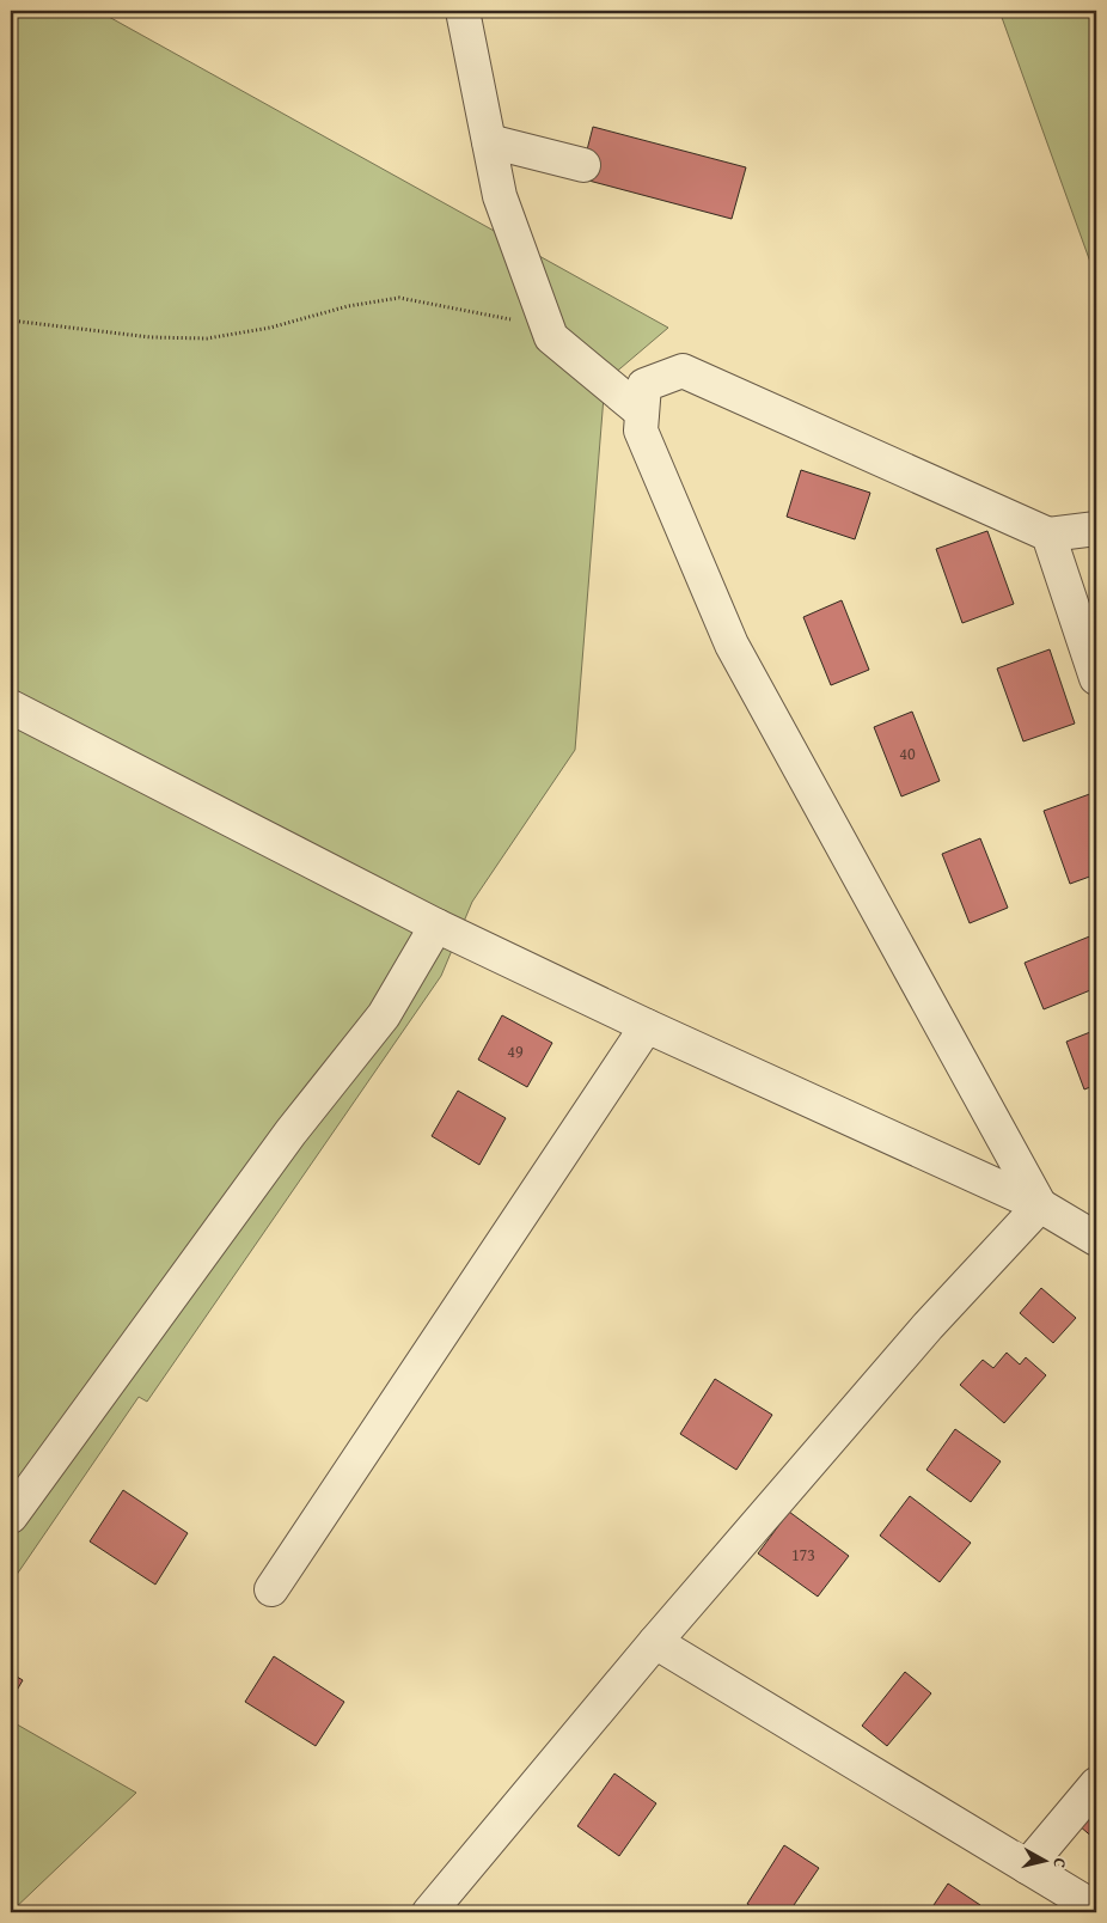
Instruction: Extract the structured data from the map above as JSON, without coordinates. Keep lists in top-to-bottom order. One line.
{"house_numbers":["40","49","173"],"north":"right"}
